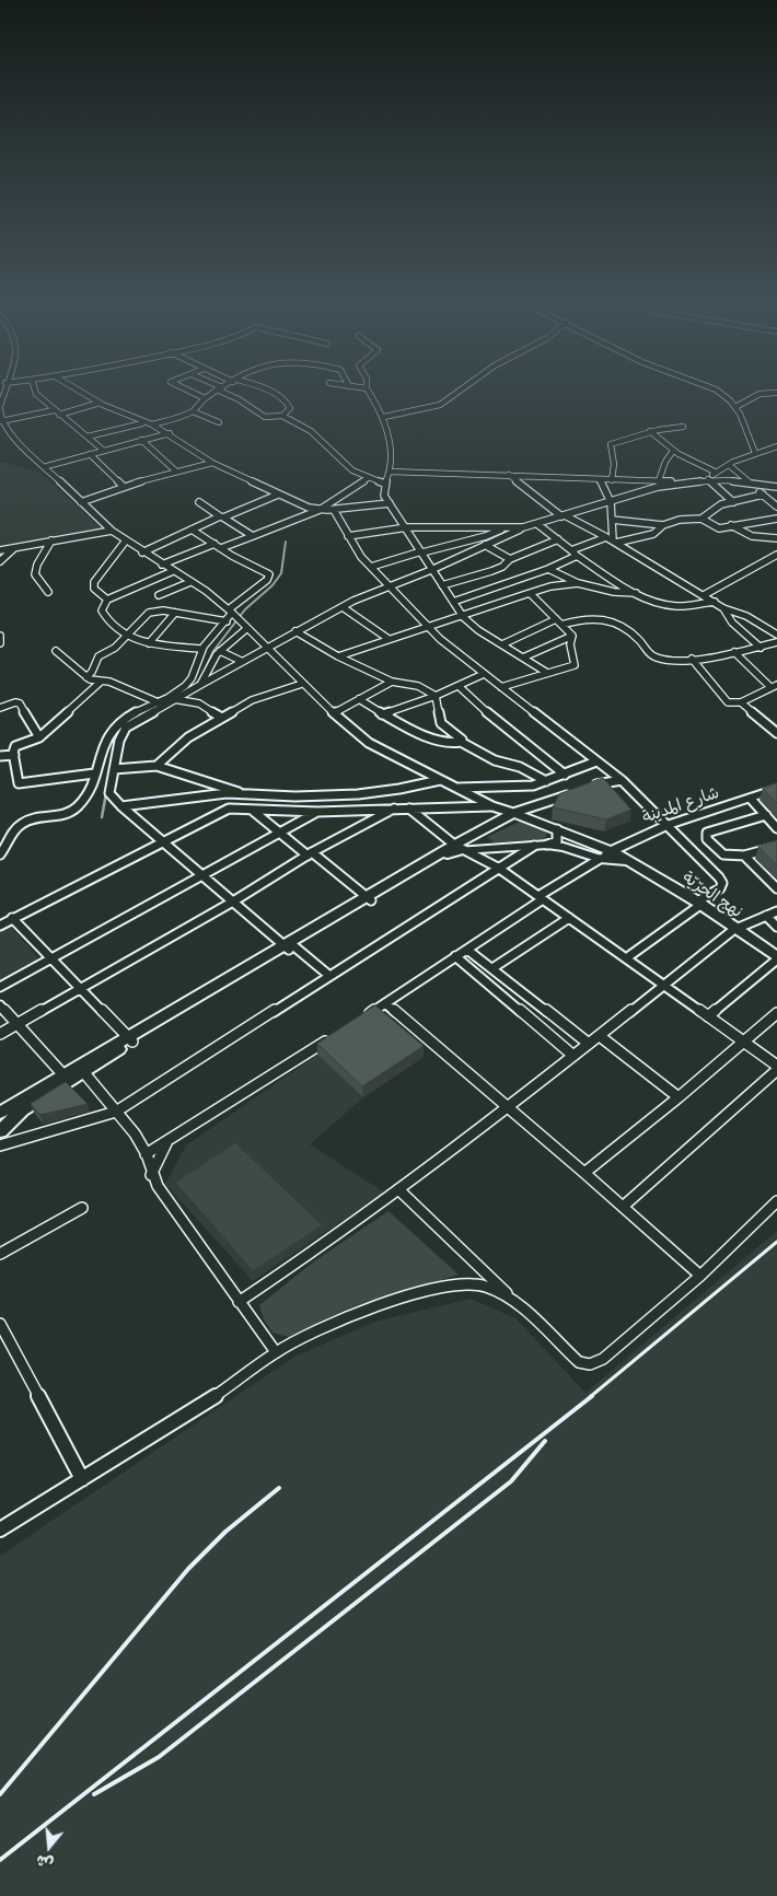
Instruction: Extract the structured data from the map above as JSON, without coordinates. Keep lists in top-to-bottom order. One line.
{"streets":{"street":["شارع المدينة","نهج الحرّيّة"]},"crossings":[["شارع المدينة","نهج الحرّيّة"]],"north":"bottom"}
